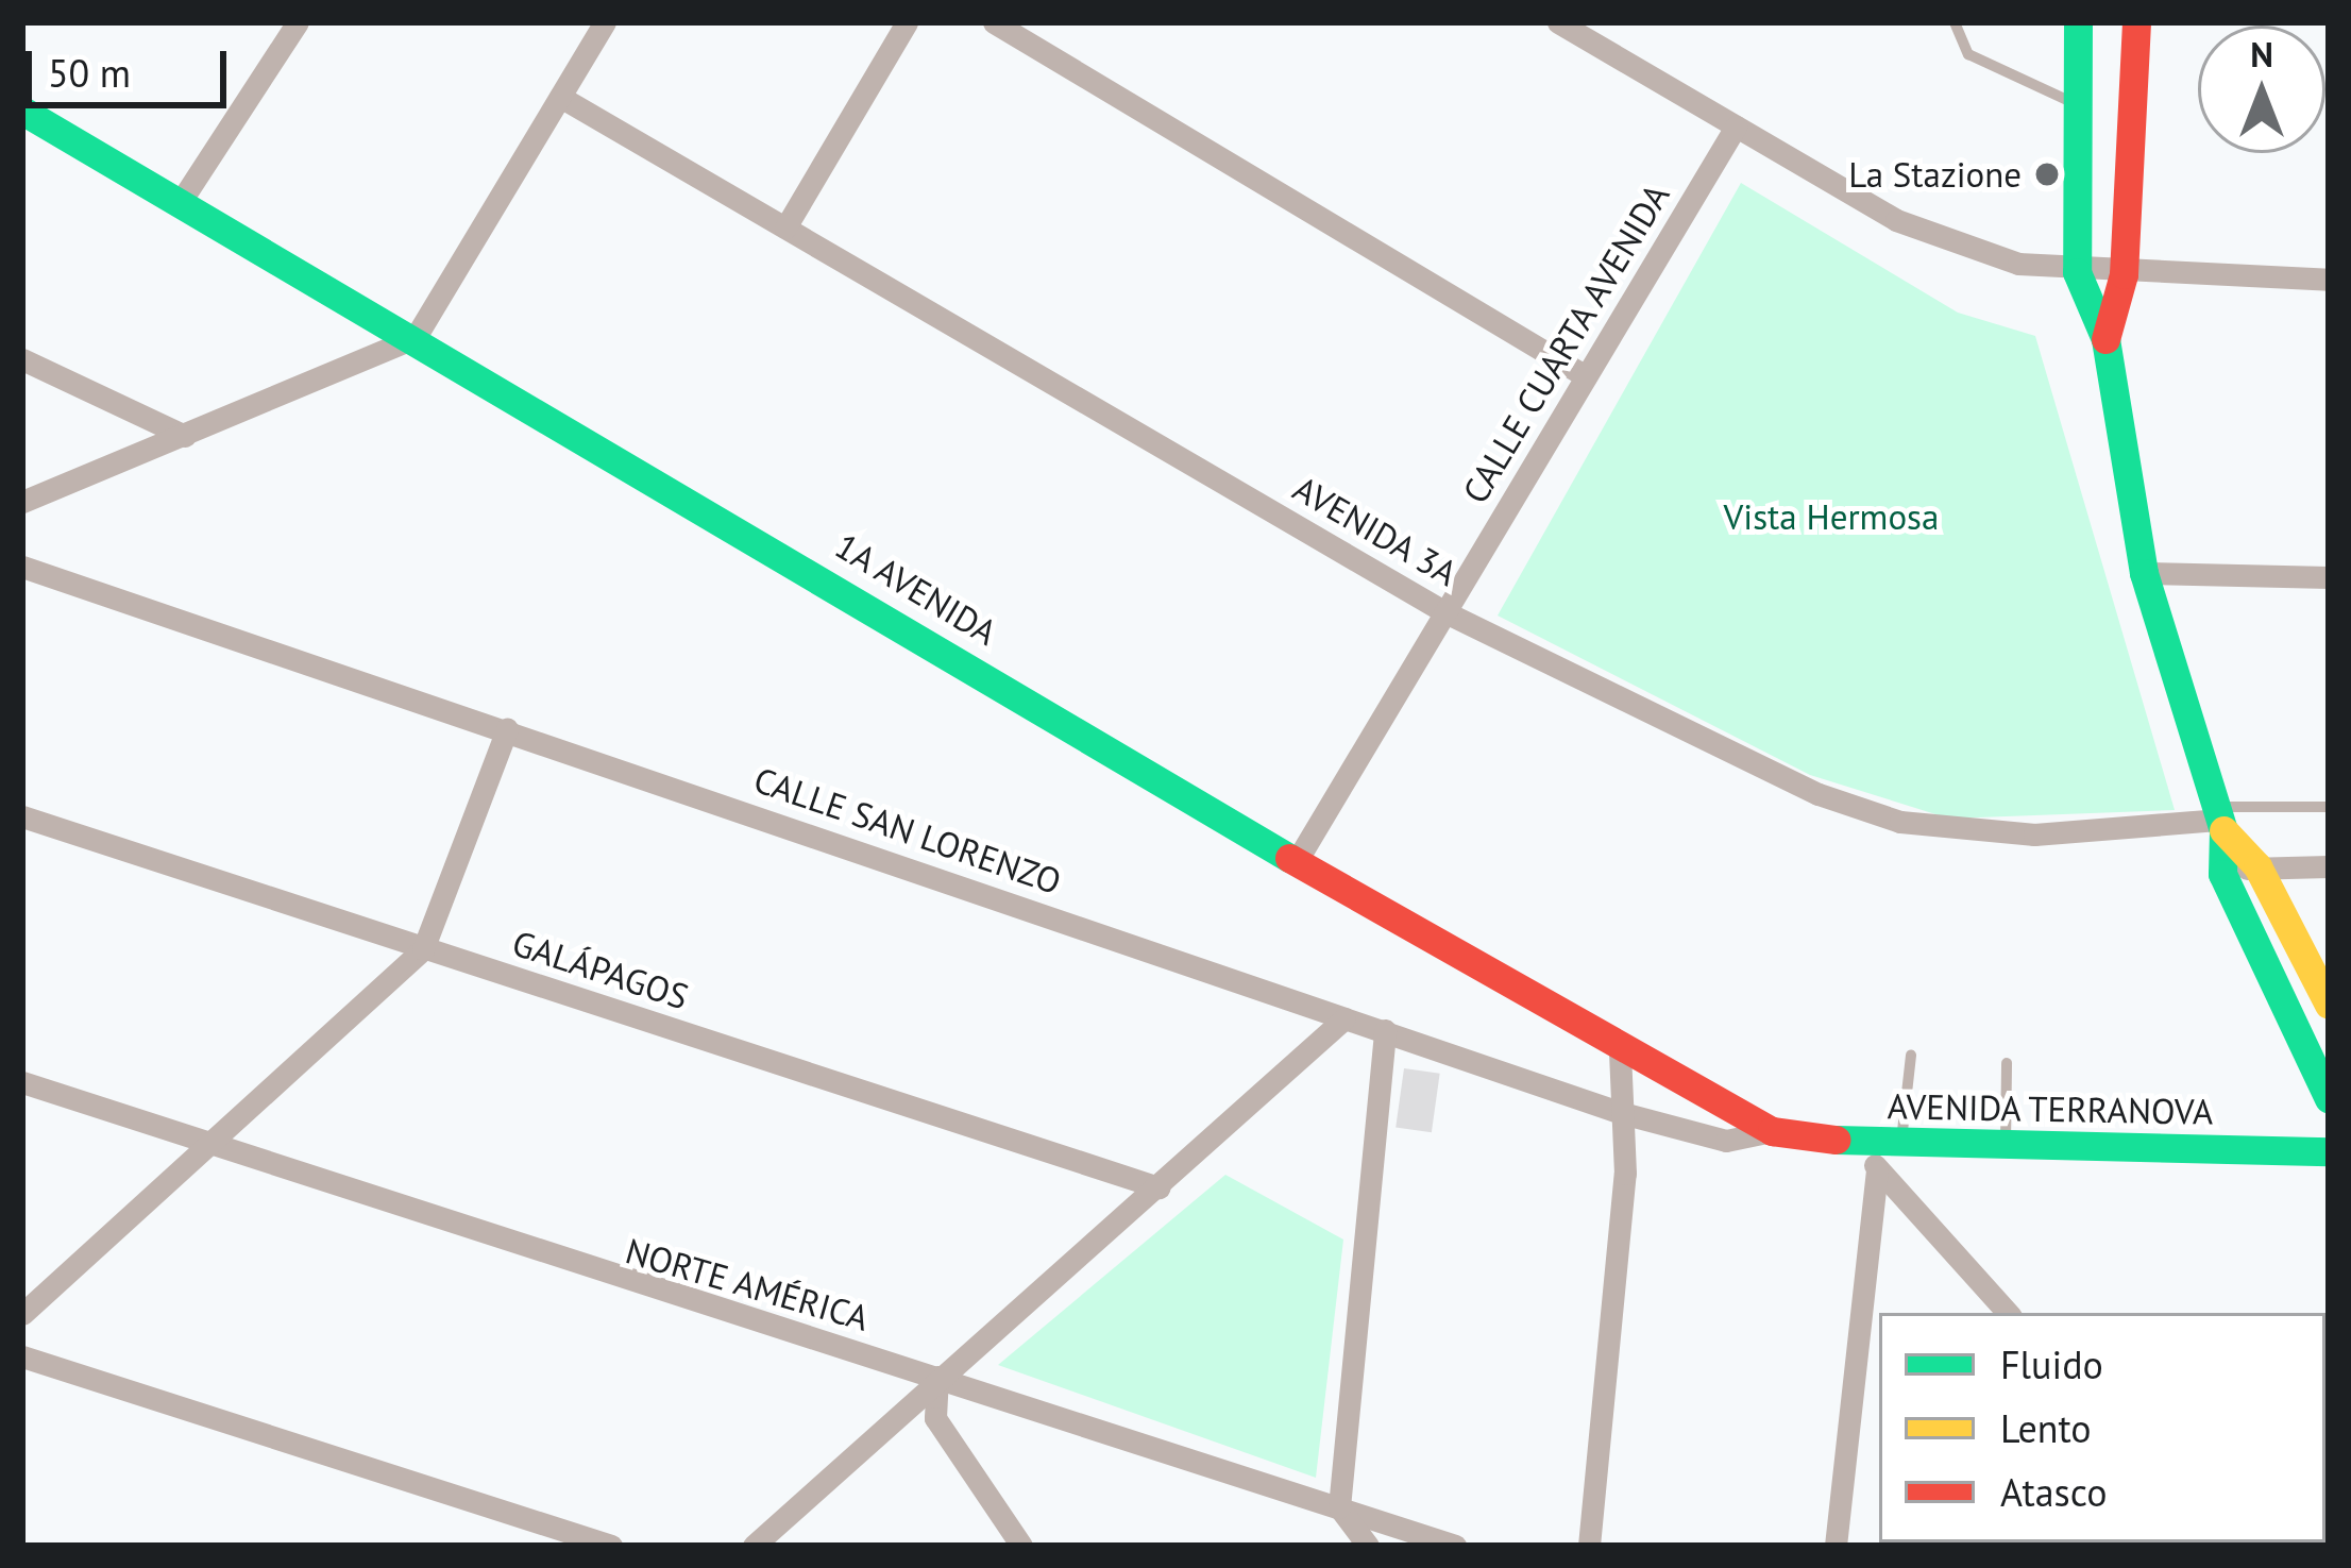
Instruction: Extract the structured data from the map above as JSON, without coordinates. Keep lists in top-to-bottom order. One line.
{"streets":{"street":["CALLE CUARTA AVENIDA","AVENIDA 3A","1A AVENIDA","CALLE SAN LORENZO","GALÁPAGOS","AVENIDA TERRANOVA","NORTE AMÉRICA"]},"crossings":[["CALLE CUARTA AVENIDA","AVENIDA 3A"],["CALLE CUARTA AVENIDA","1A AVENIDA"],["1A AVENIDA","CALLE SAN LORENZO"],["1A AVENIDA","AVENIDA TERRANOVA"],["CALLE SAN LORENZO","AVENIDA TERRANOVA"]],"parks":["Vista Hermosa"],"places":["La Stazione"],"legend":["Fluido","Lento","Atasco"],"scale_bar":"50 m","north":"top"}
